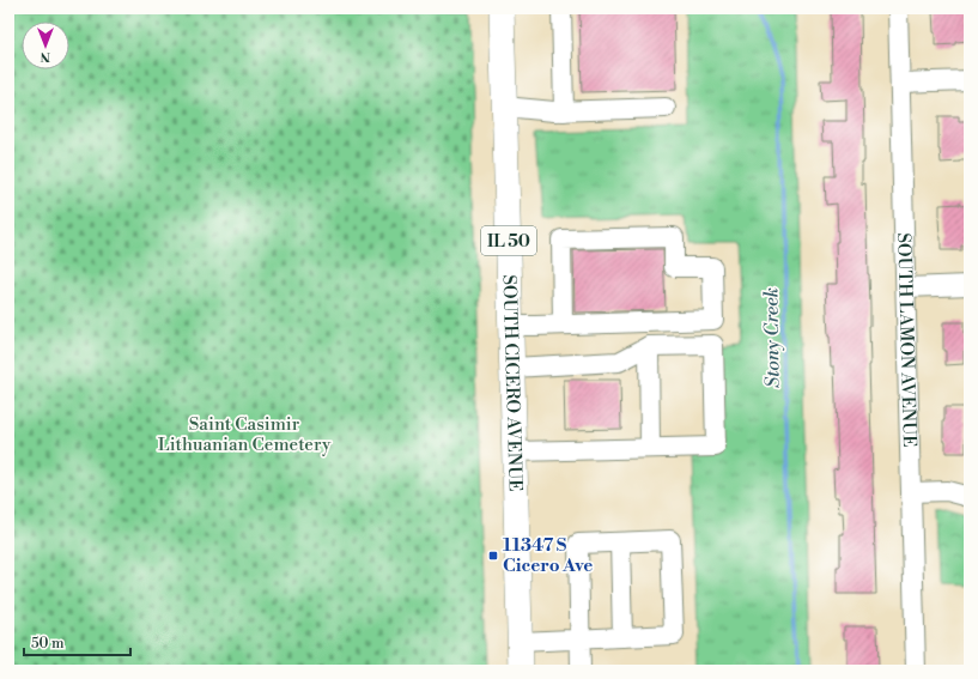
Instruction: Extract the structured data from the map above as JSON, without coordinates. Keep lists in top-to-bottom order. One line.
{"streets":{"main road":["IL 50","SOUTH CICERO AVENUE"],"street":["SOUTH LAMON AVENUE"]},"water":["Stony Creek"],"parks":["Saint Casimir Lithuanian Cemetery"],"places":{"transit":["11347 S Cicero Ave"]},"scale_bar":"50 m","north":"bottom"}
